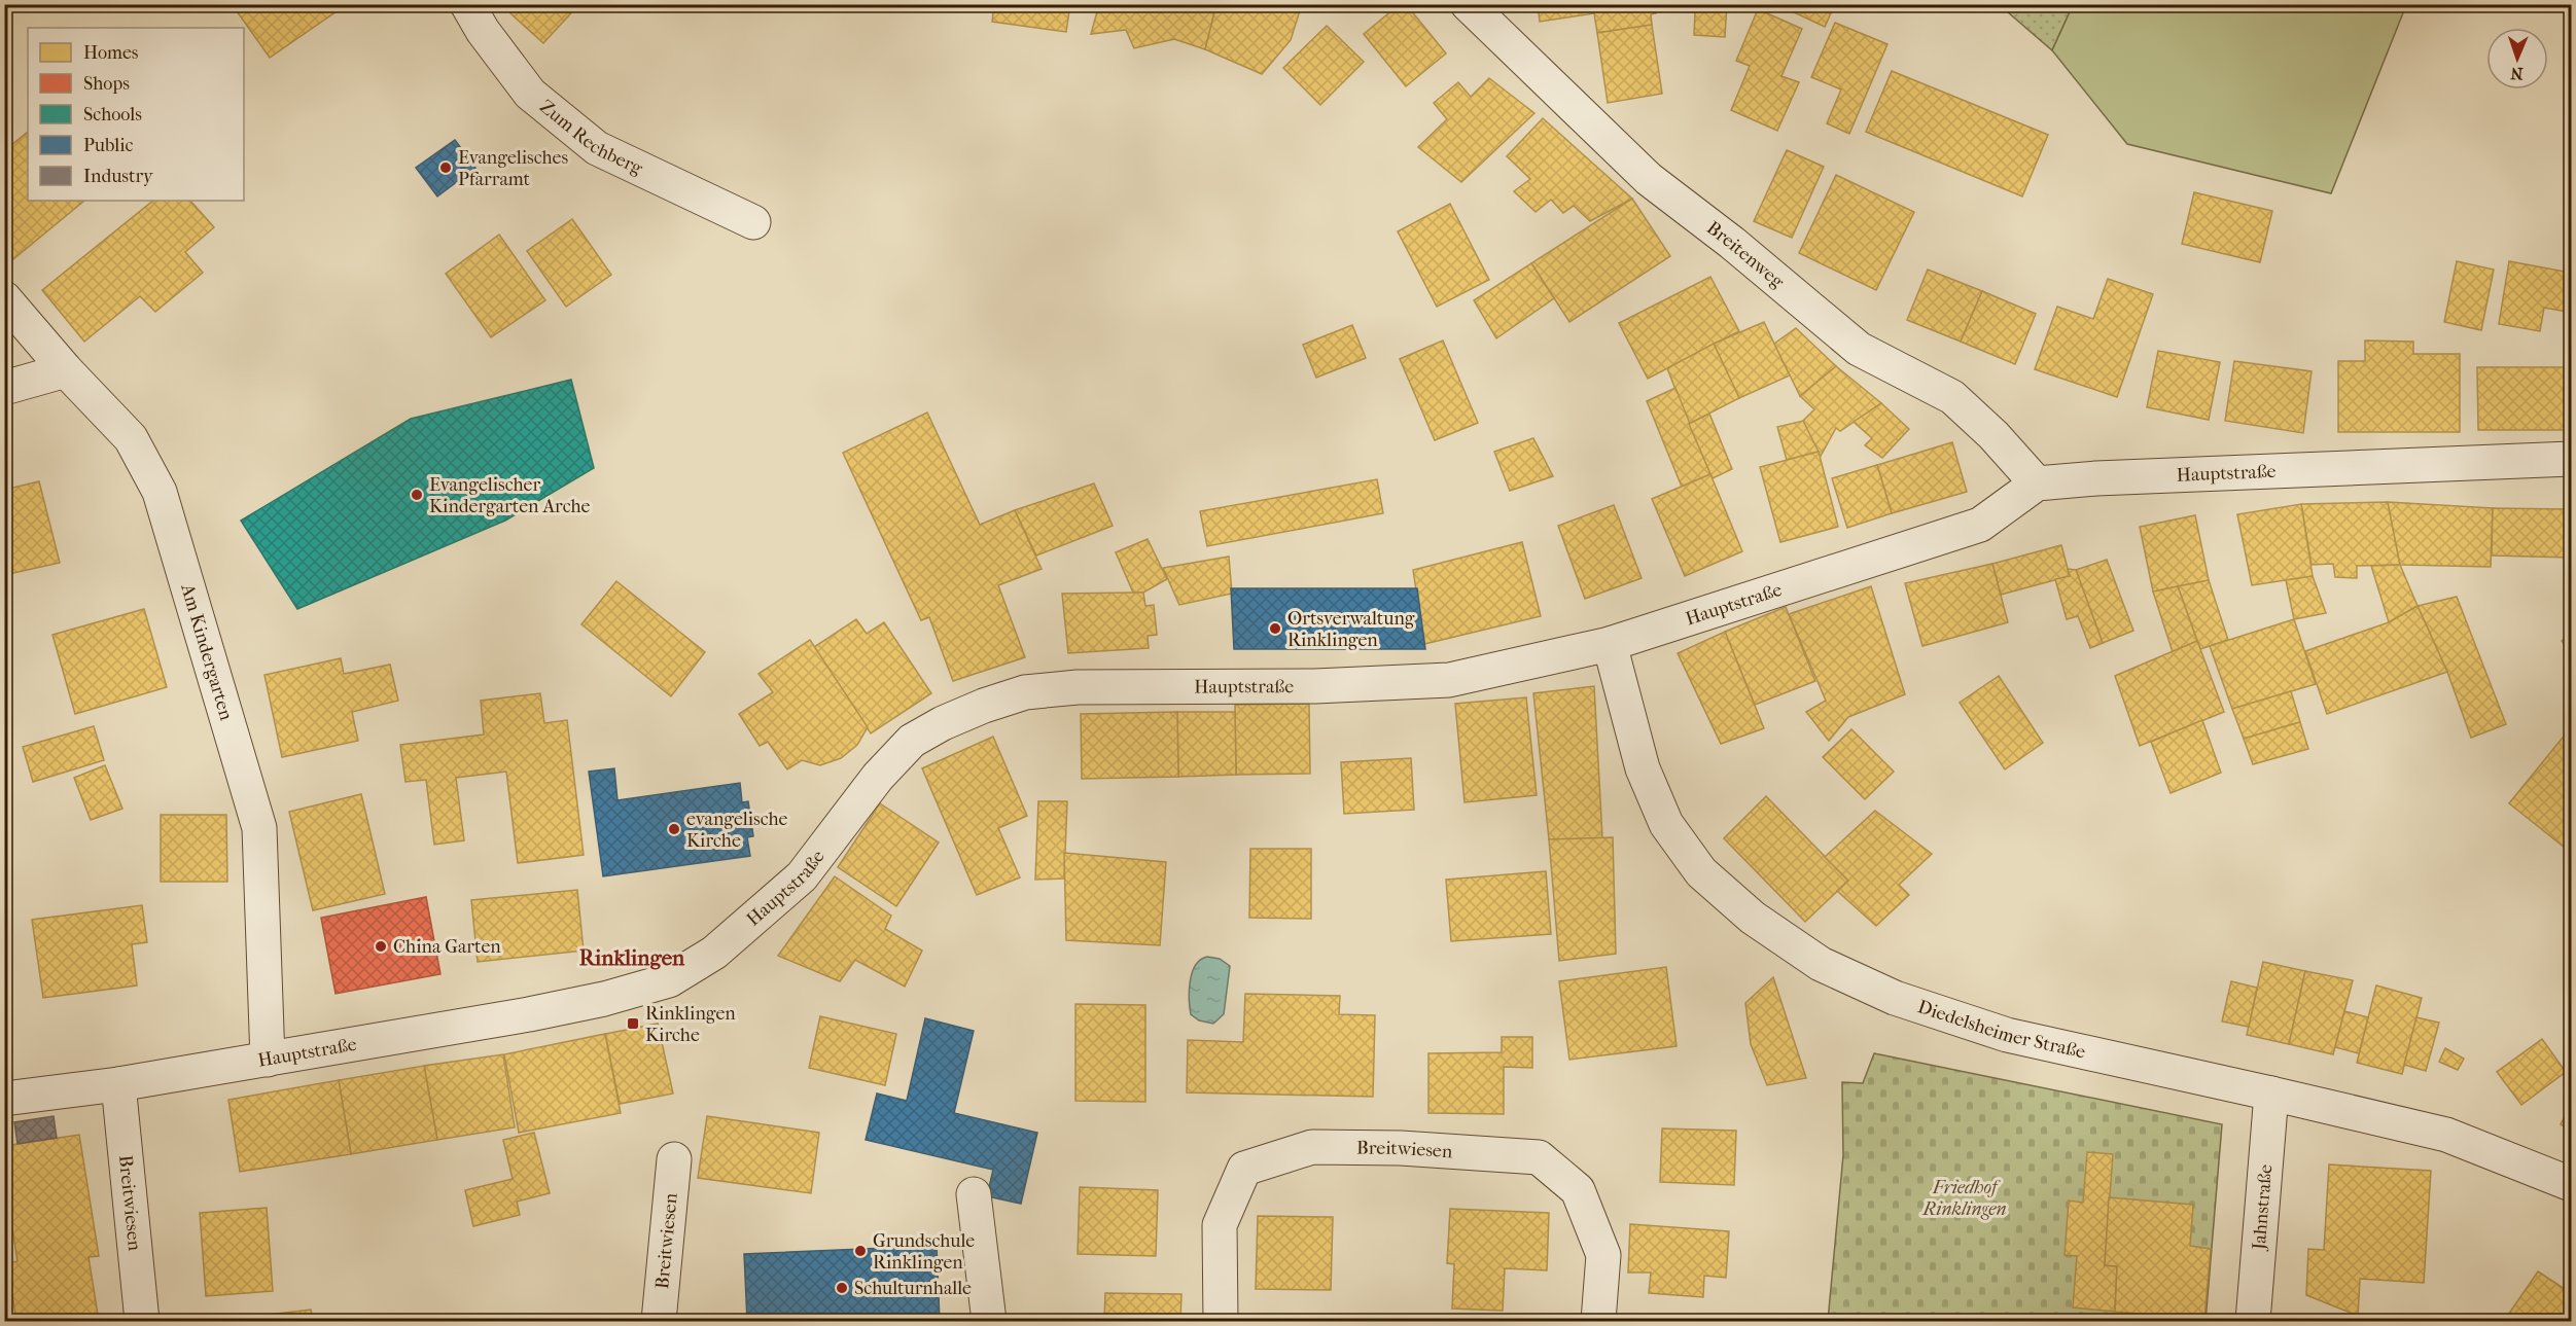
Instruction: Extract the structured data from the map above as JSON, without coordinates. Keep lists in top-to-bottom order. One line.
{"streets":{"street":["Zum Rechberg","Breitenweg","Hauptstraße","Am Kindergarten","Diedelsheimer Straße","Breitwiesen","Jahnstraße"]},"crossings":[["Breitenweg","Hauptstraße"],["Hauptstraße","Am Kindergarten"],["Hauptstraße","Diedelsheimer Straße"],["Hauptstraße","Breitwiesen"],["Diedelsheimer Straße","Jahnstraße"]],"districts":["Rinklingen"],"parks":["Friedhof Rinklingen"],"places":{"other":["Evangelisches Pfarramt","Evangelischer Kindergarten Arche","Ortsverwaltung Rinklingen","evangelische Kirche","China Garten","Grundschule Rinklingen","Schulturnhalle"],"transit":["Rinklingen Kirche"]},"legend":["Homes","Shops","Schools","Public","Industry"],"north":"bottom"}
